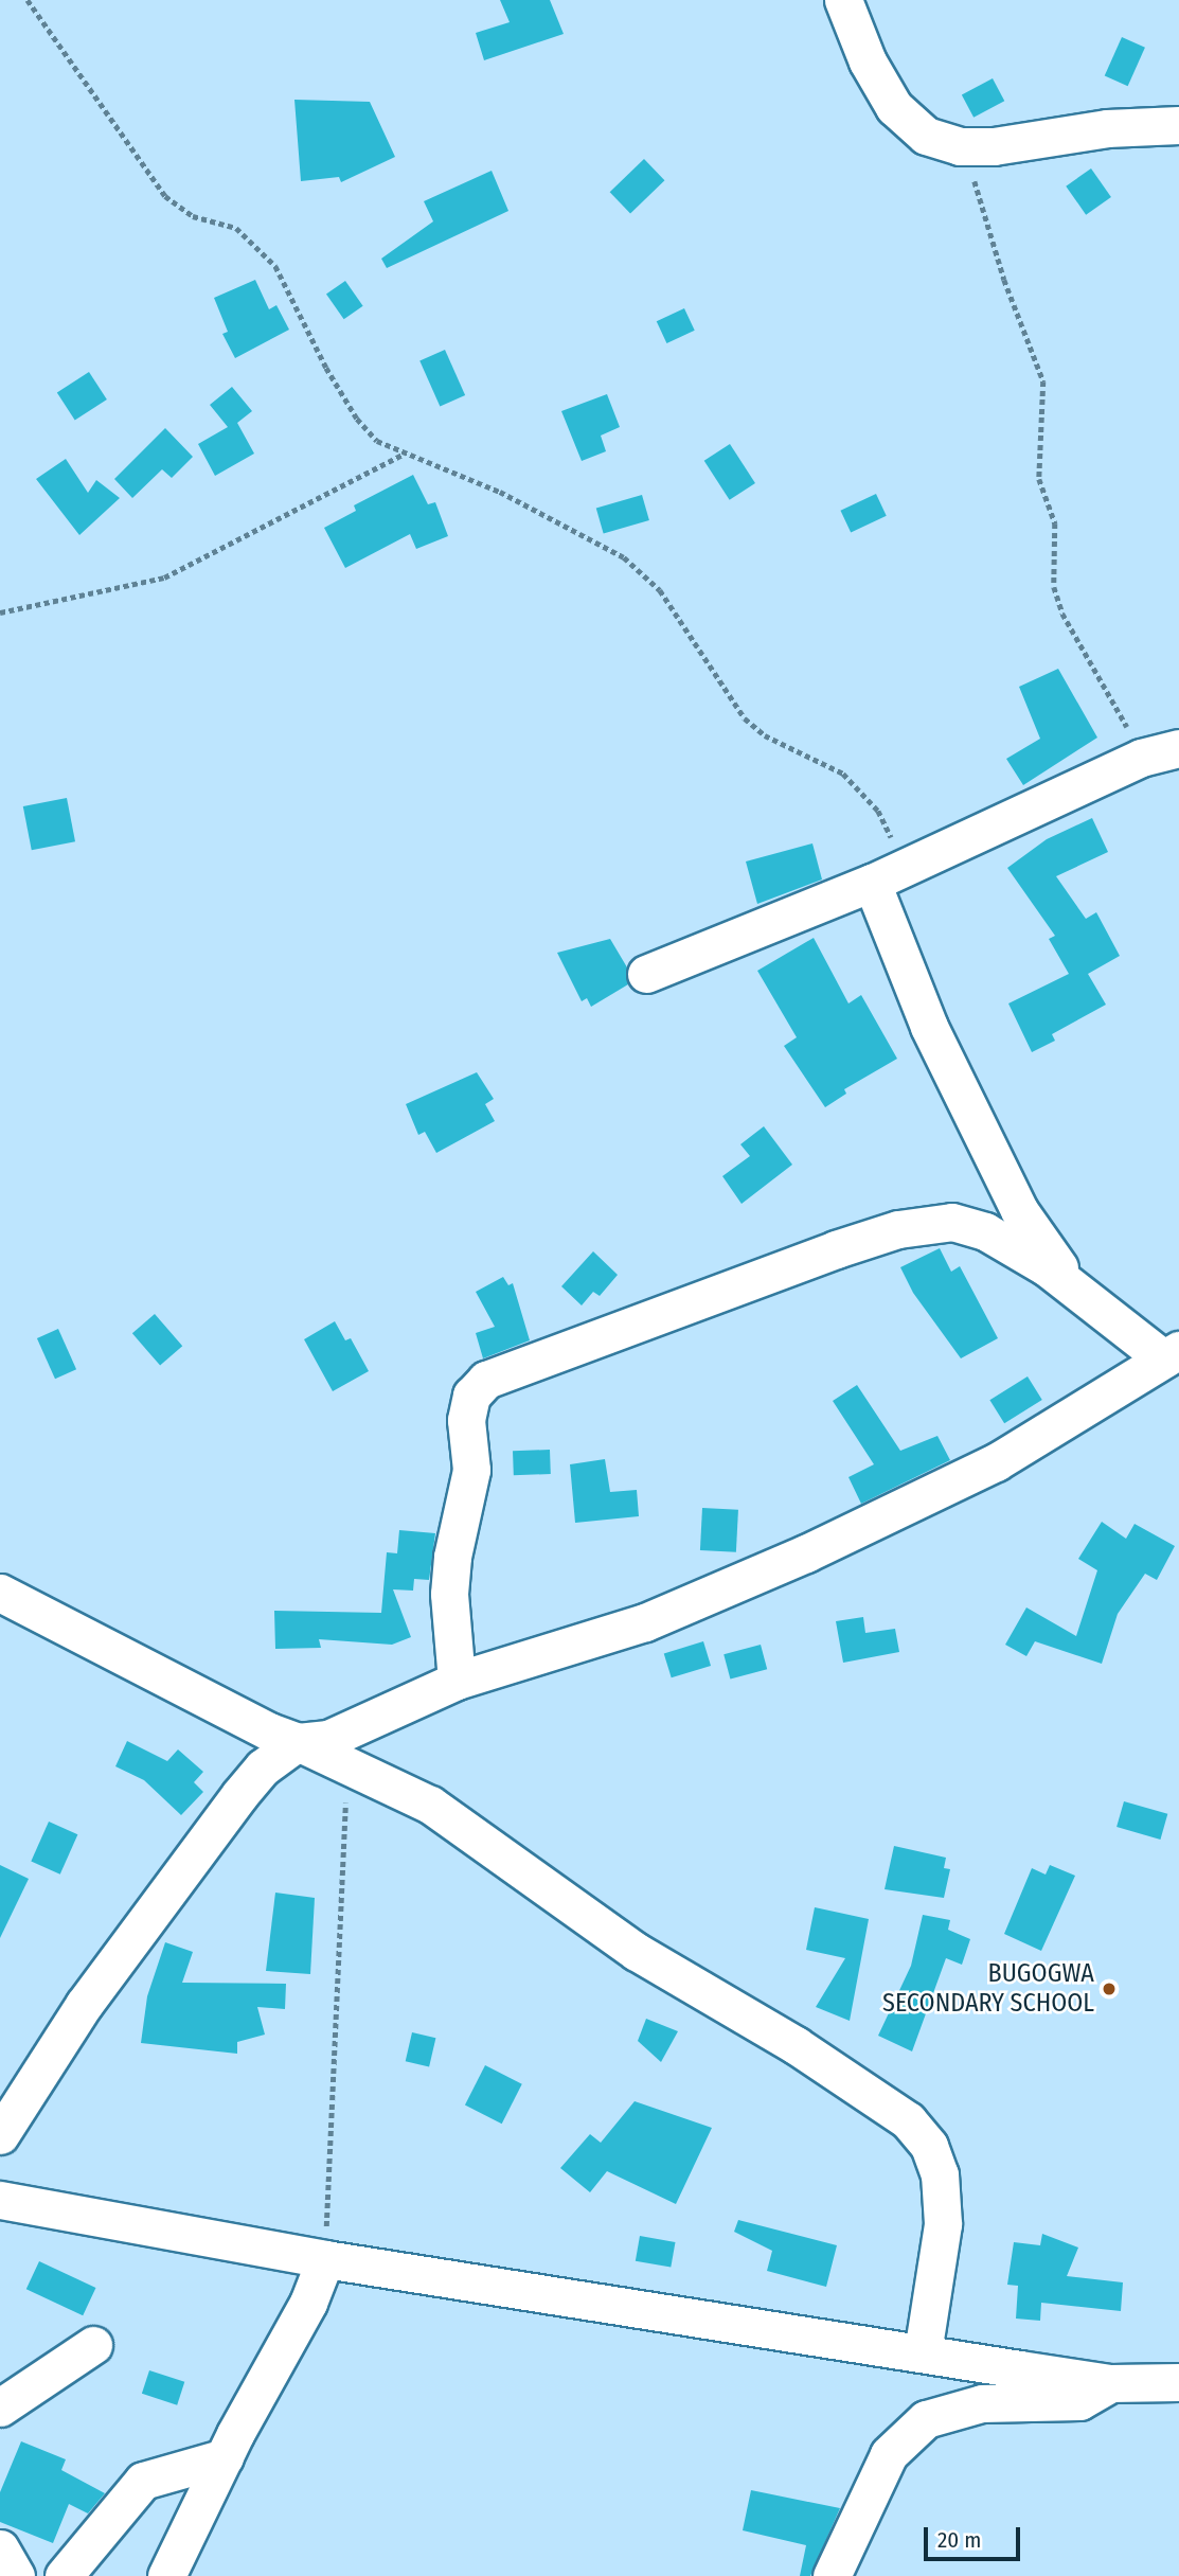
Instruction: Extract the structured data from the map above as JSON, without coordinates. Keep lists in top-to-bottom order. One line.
{"places":["BUGOGWA SECONDARY SCHOOL"],"scale_bar":"20 m"}
